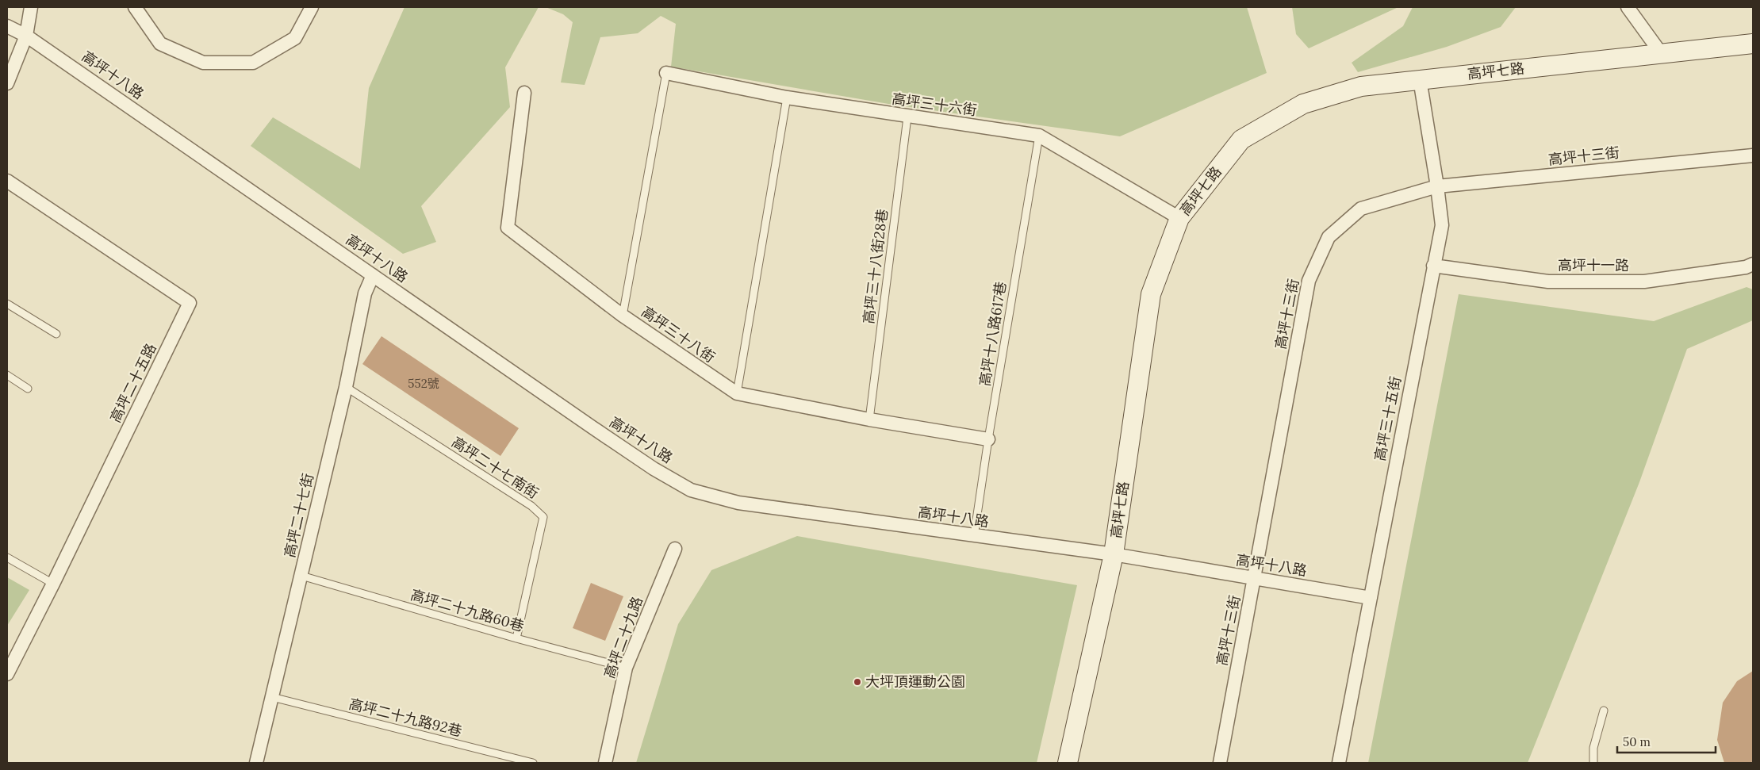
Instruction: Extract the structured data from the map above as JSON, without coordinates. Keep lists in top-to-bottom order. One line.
{"streets":{"street":["高坪七路","高坪十八路","高坪三十六街","高坪十三街","高坪十一路","高坪三十八街","高坪二十五路","高坪三十五街","高坪二十七街","高坪二十九路"],"lane":["高坪三十八街28巷","高坪十八路617巷","高坪二十七南街","高坪二十九路60巷","高坪二十九路92巷"]},"crossings":[["高坪七路","高坪十八路"],["高坪七路","高坪三十六街"],["高坪七路","高坪三十五街"],["高坪十八路","高坪十三街"],["高坪十八路","高坪十八路617巷"],["高坪十八路","高坪三十五街"],["高坪十八路","高坪二十七街"],["高坪三十六街","高坪三十八街28巷"],["高坪三十六街","高坪十八路617巷"],["高坪十三街","高坪三十五街"],["高坪十一路","高坪三十五街"],["高坪三十八街28巷","高坪三十八街"],["高坪十八路617巷","高坪三十八街"],["高坪二十七南街","高坪二十七街"],["高坪二十七南街","高坪二十九路60巷"],["高坪二十七街","高坪二十九路60巷"],["高坪二十七街","高坪二十九路92巷"],["高坪二十九路60巷","高坪二十九路"]],"places":["大坪頂運動公園"],"house_numbers":["552號"],"scale_bar":"50 m"}
